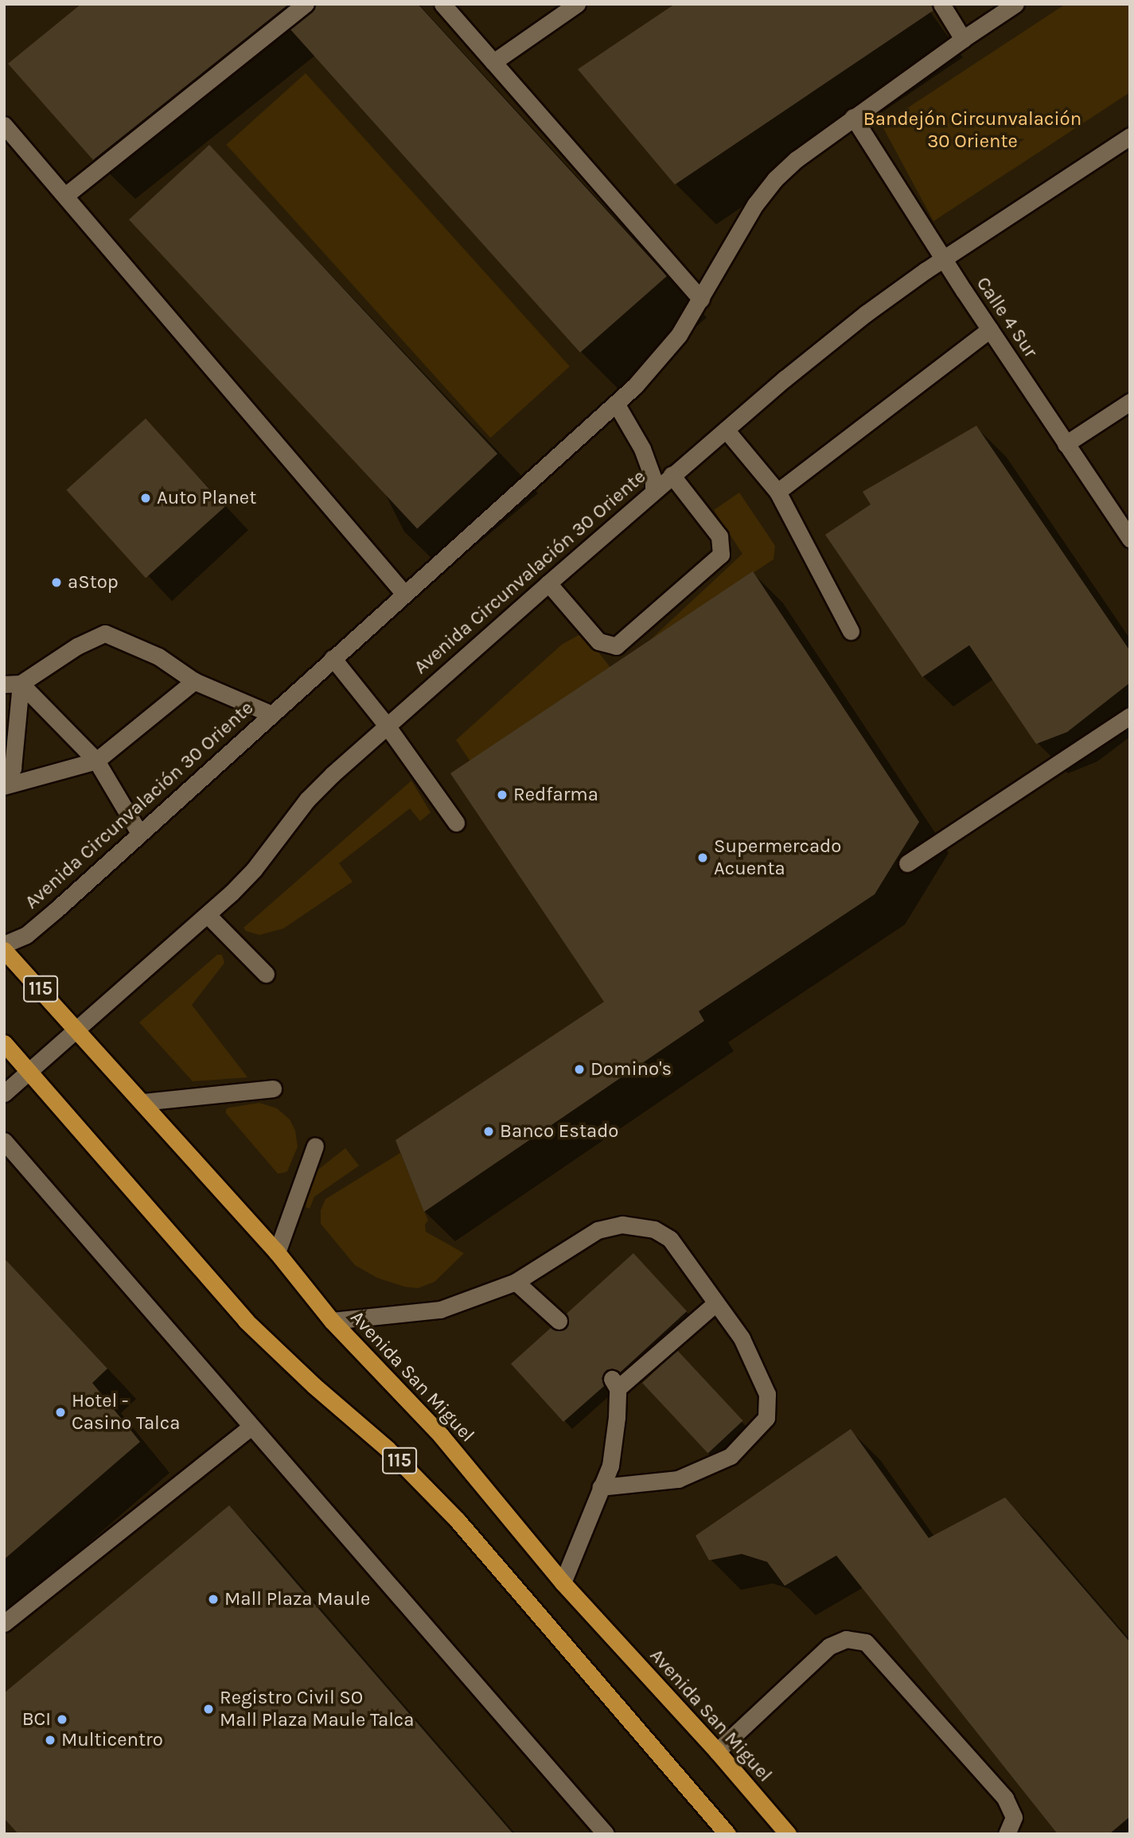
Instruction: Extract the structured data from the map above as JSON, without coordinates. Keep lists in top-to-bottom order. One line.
{"streets":{"highway":["115","Avenida San Miguel"],"main road":["Calle 4 Sur","Avenida Circunvalación 30 Oriente"]},"crossings":[["Calle 4 Sur","Avenida Circunvalación 30 Oriente"],["Avenida Circunvalación 30 Oriente","115"],["Avenida Circunvalación 30 Oriente","Avenida San Miguel"]],"parks":["Bandejón Circunvalación 30 Oriente"],"places":["Auto Planet","aStop","Redfarma","Supermercado Acuenta","Domino's","Banco Estado","Hotel - Casino Talca","Mall Plaza Maule","Registro Civil SO Mall Plaza Maule Talca","BCI","Multicentro"]}
